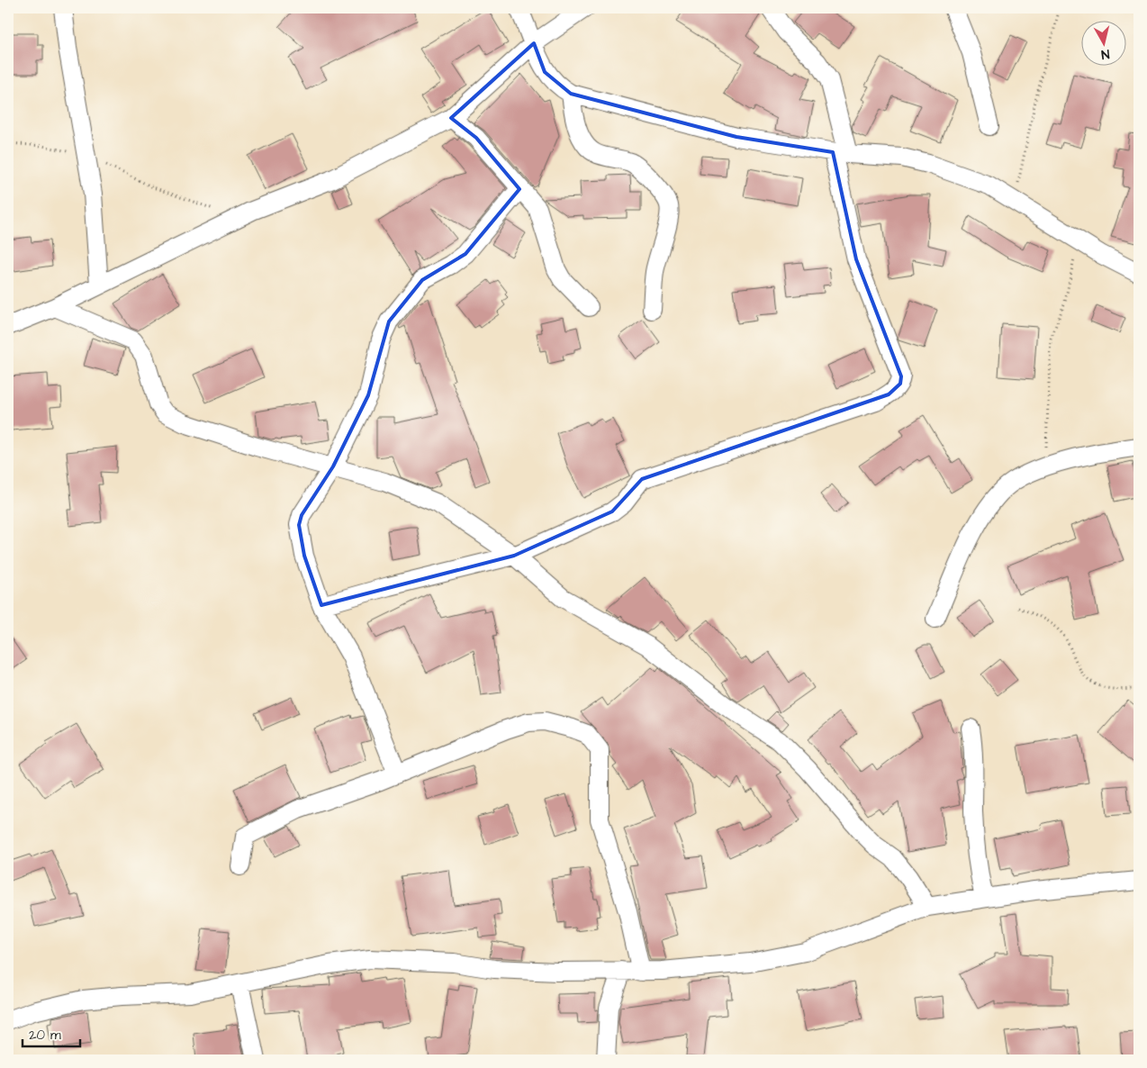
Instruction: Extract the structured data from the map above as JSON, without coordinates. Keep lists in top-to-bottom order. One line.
{"scale_bar":"20 m","north":"bottom"}
